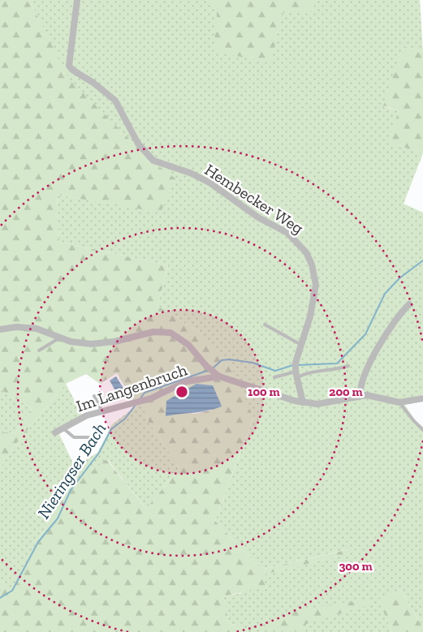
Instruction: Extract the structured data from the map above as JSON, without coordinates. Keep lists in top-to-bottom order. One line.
{"streets":{"street":["Hembecker Weg","Im Langenbruch"]},"water":["Nieringser Bach"],"rings":["100 m","200 m","300 m"]}
